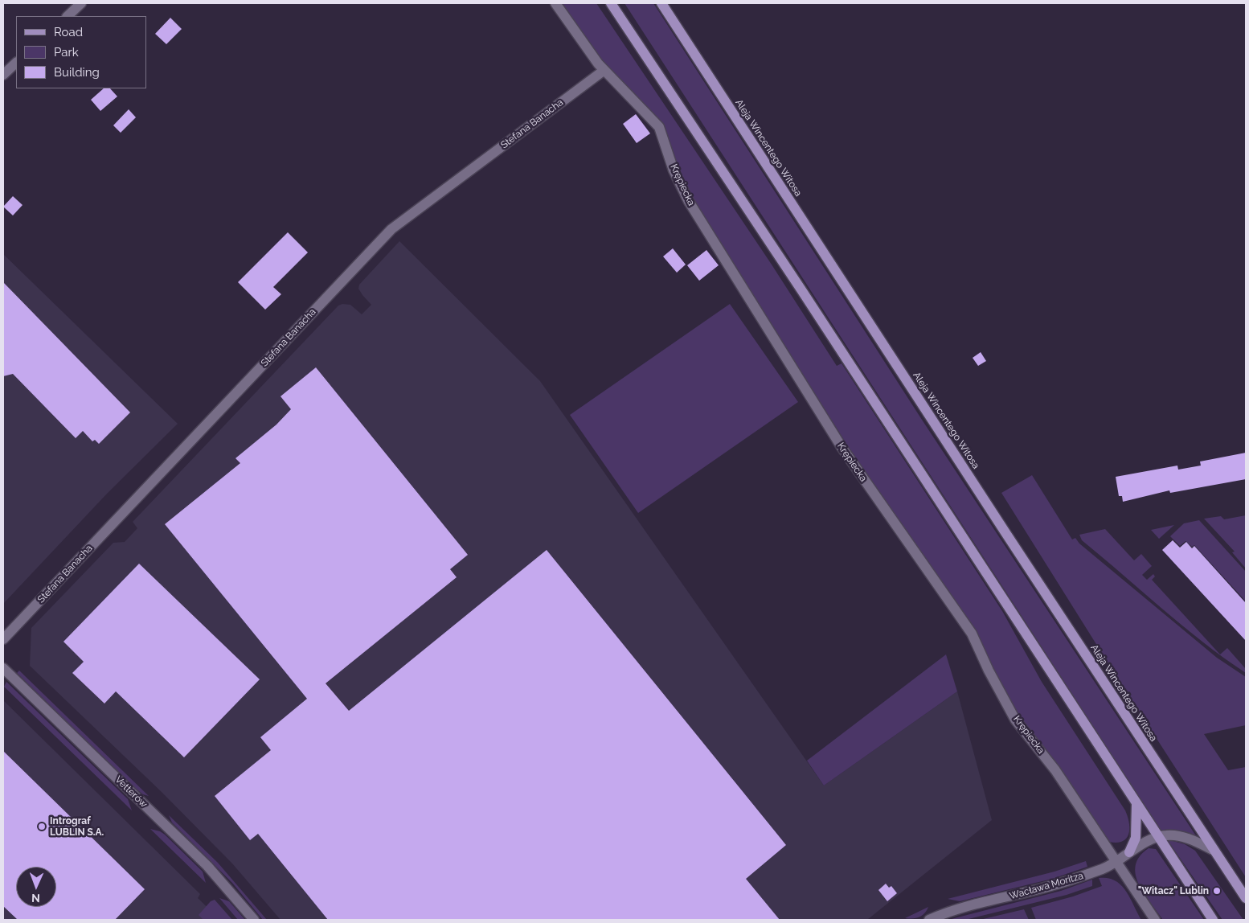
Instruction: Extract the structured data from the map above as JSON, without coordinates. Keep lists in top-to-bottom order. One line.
{"streets":{"main road":["Aleja Wincentego Witosa"],"street":["Stefana Banacha","Krępiecka","Vetterów","Wacława Moritza"]},"crossings":[["Stefana Banacha","Krępiecka"],["Krępiecka","Wacława Moritza"]],"places":["Intrograf LUBLIN S.A.","\"Witacz\" Lublin"],"legend":["Road","Park","Building"],"north":"bottom"}
